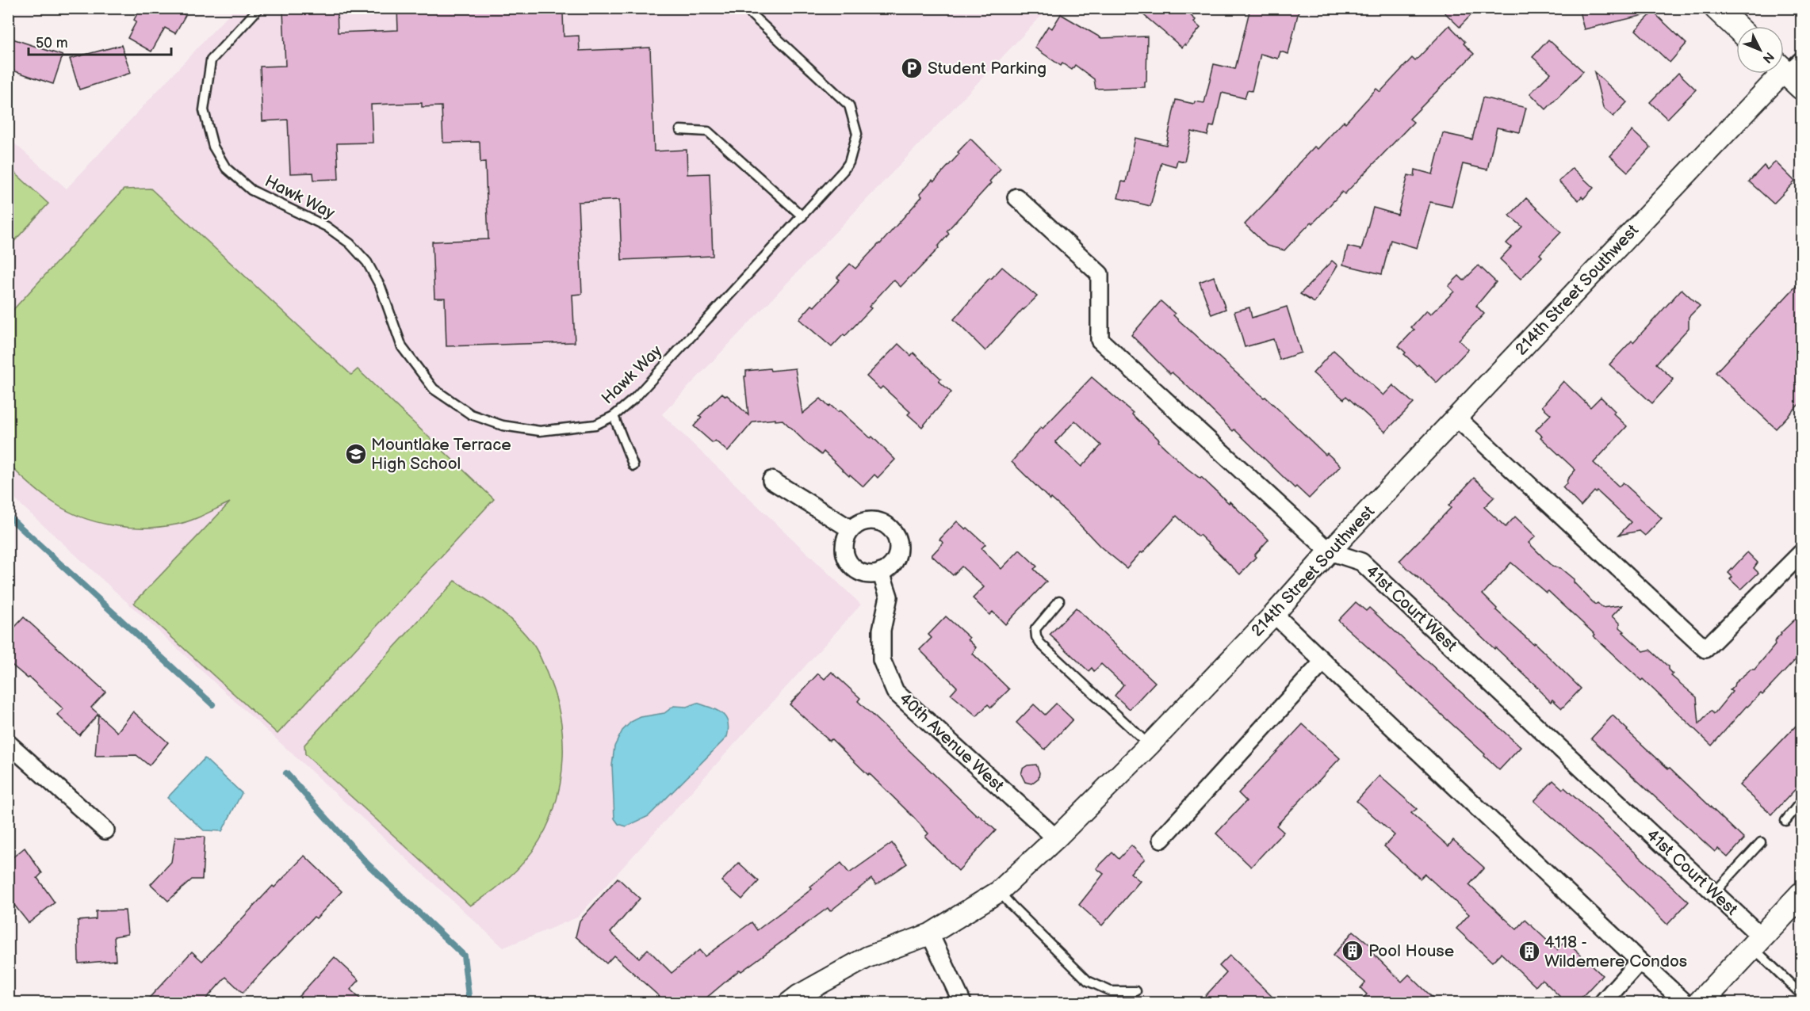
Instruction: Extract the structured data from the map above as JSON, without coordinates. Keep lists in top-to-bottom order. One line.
{"streets":{"street":["214th Street Southwest","41st Court West","40th Avenue West"],"lane":["Hawk Way"]},"crossings":[["214th Street Southwest","41st Court West"],["214th Street Southwest","40th Avenue West"]],"places":{"parking":["Student Parking"],"school or university":["Mountlake Terrace High School"],"building":["Pool House","4118 - Wildemere Condos"]},"scale_bar":"50 m","north":"bottom right"}
